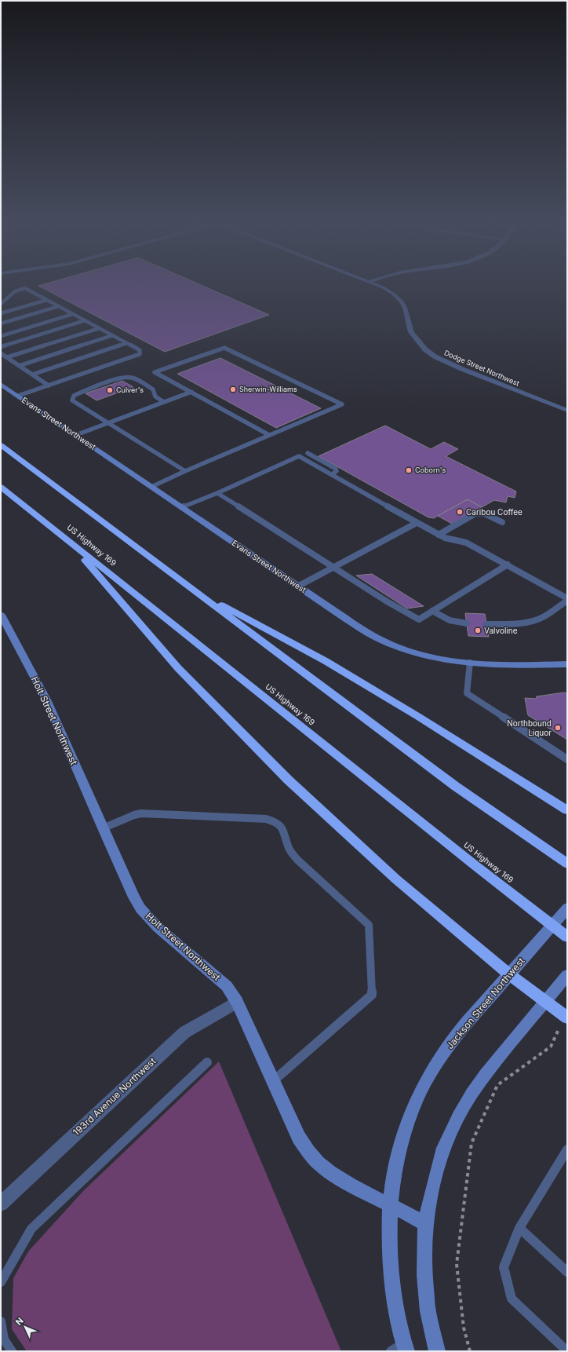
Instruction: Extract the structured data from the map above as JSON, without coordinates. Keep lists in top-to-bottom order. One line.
{"streets":{"highway":["US Highway 169"],"street":["Dodge Street Northwest","Evans Street Northwest","Holt Street Northwest","Jackson Street Northwest","193rd Avenue Northwest"]},"crossings":[["Holt Street Northwest","Jackson Street Northwest"],["Holt Street Northwest","193rd Avenue Northwest"]],"places":["Sherwin-Williams","Culver's","Coborn's","Caribou Coffee","Valvoline","Northbound Liquor"],"north":"top left"}
